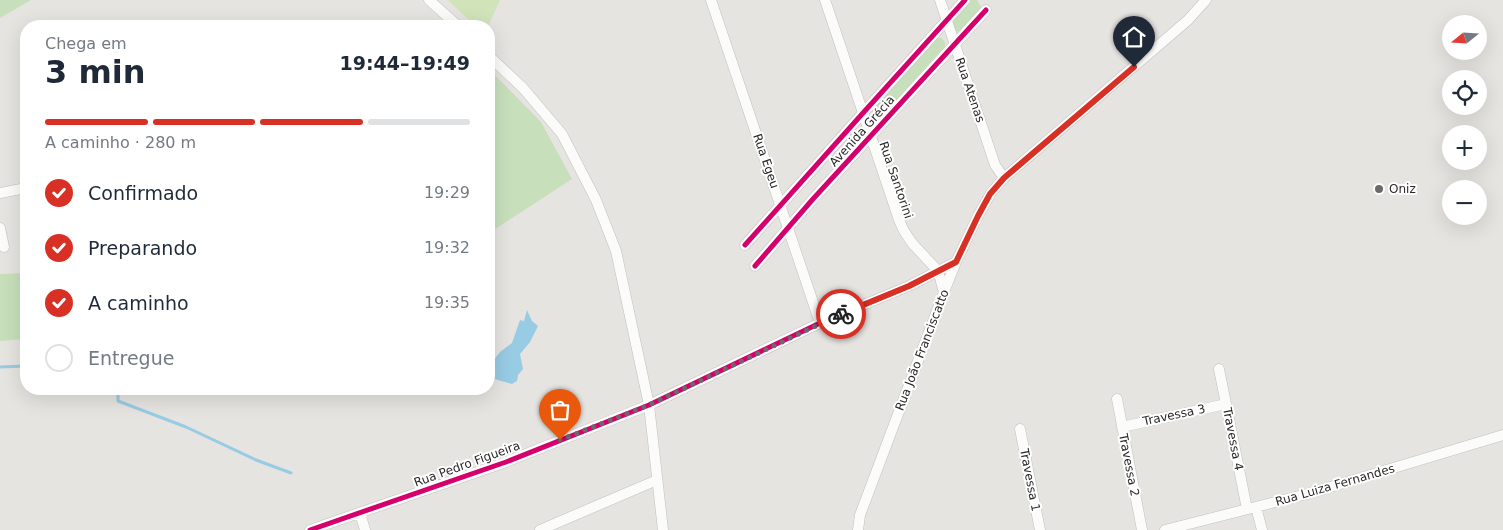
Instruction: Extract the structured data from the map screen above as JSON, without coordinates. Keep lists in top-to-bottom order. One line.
{"streets":{"street":["Rua Atenas","Avenida Grécia","Rua Egeu","Rua Santorini","Rua João Franciscatto","Travessa 3","Travessa 4","Rua Pedro Figueira","Travessa 2","Travessa 1","Rua Luiza Fernandes"]},"crossings":[["Rua Atenas","Avenida Grécia"],["Rua Atenas","Rua João Franciscatto"],["Avenida Grécia","Rua Egeu"],["Avenida Grécia","Rua Santorini"],["Rua Egeu","Rua Pedro Figueira"],["Rua Santorini","Rua João Franciscatto"],["Rua Santorini","Rua Pedro Figueira"],["Rua João Franciscatto","Rua Pedro Figueira"],["Travessa 3","Travessa 4"],["Travessa 3","Travessa 2"],["Travessa 4","Rua Luiza Fernandes"]],"places":["Oniz"],"north":"left","page":{"map_buttons":["+","−"],"heading":["3 min","Chega em","19:44–19:49"],"bar":"A caminho · 280 m","list":[["Confirmado","19:29"],["Preparando","19:32"],["A caminho","19:35"],"Entregue"]}}
